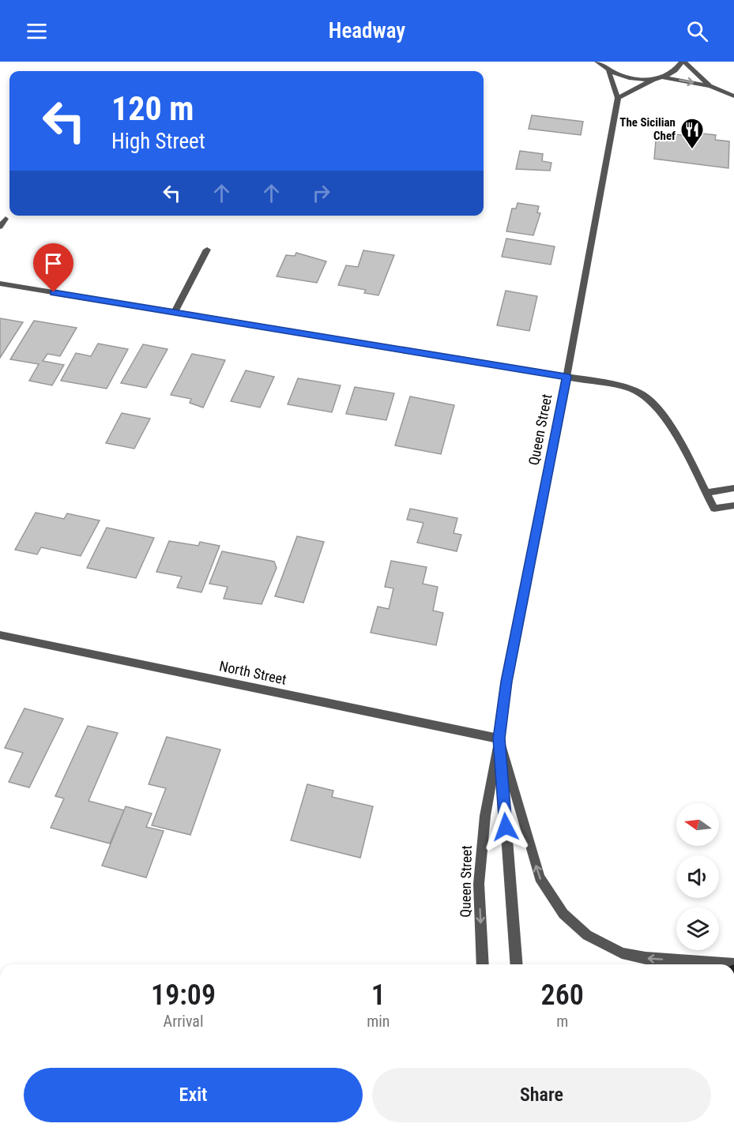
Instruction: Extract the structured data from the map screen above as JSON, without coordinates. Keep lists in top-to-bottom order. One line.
{"streets":{"street":["Queen Street","North Street"]},"crossings":[["Queen Street","North Street"]],"places":{"restaurant":["The Sicilian Chef"]},"north":"left","page":{"header":"Headway","turn":["120 m","High Street"],"eta":["19:09","Arrival","1","min","260","m"],"buttons":["Exit","Share"]}}
